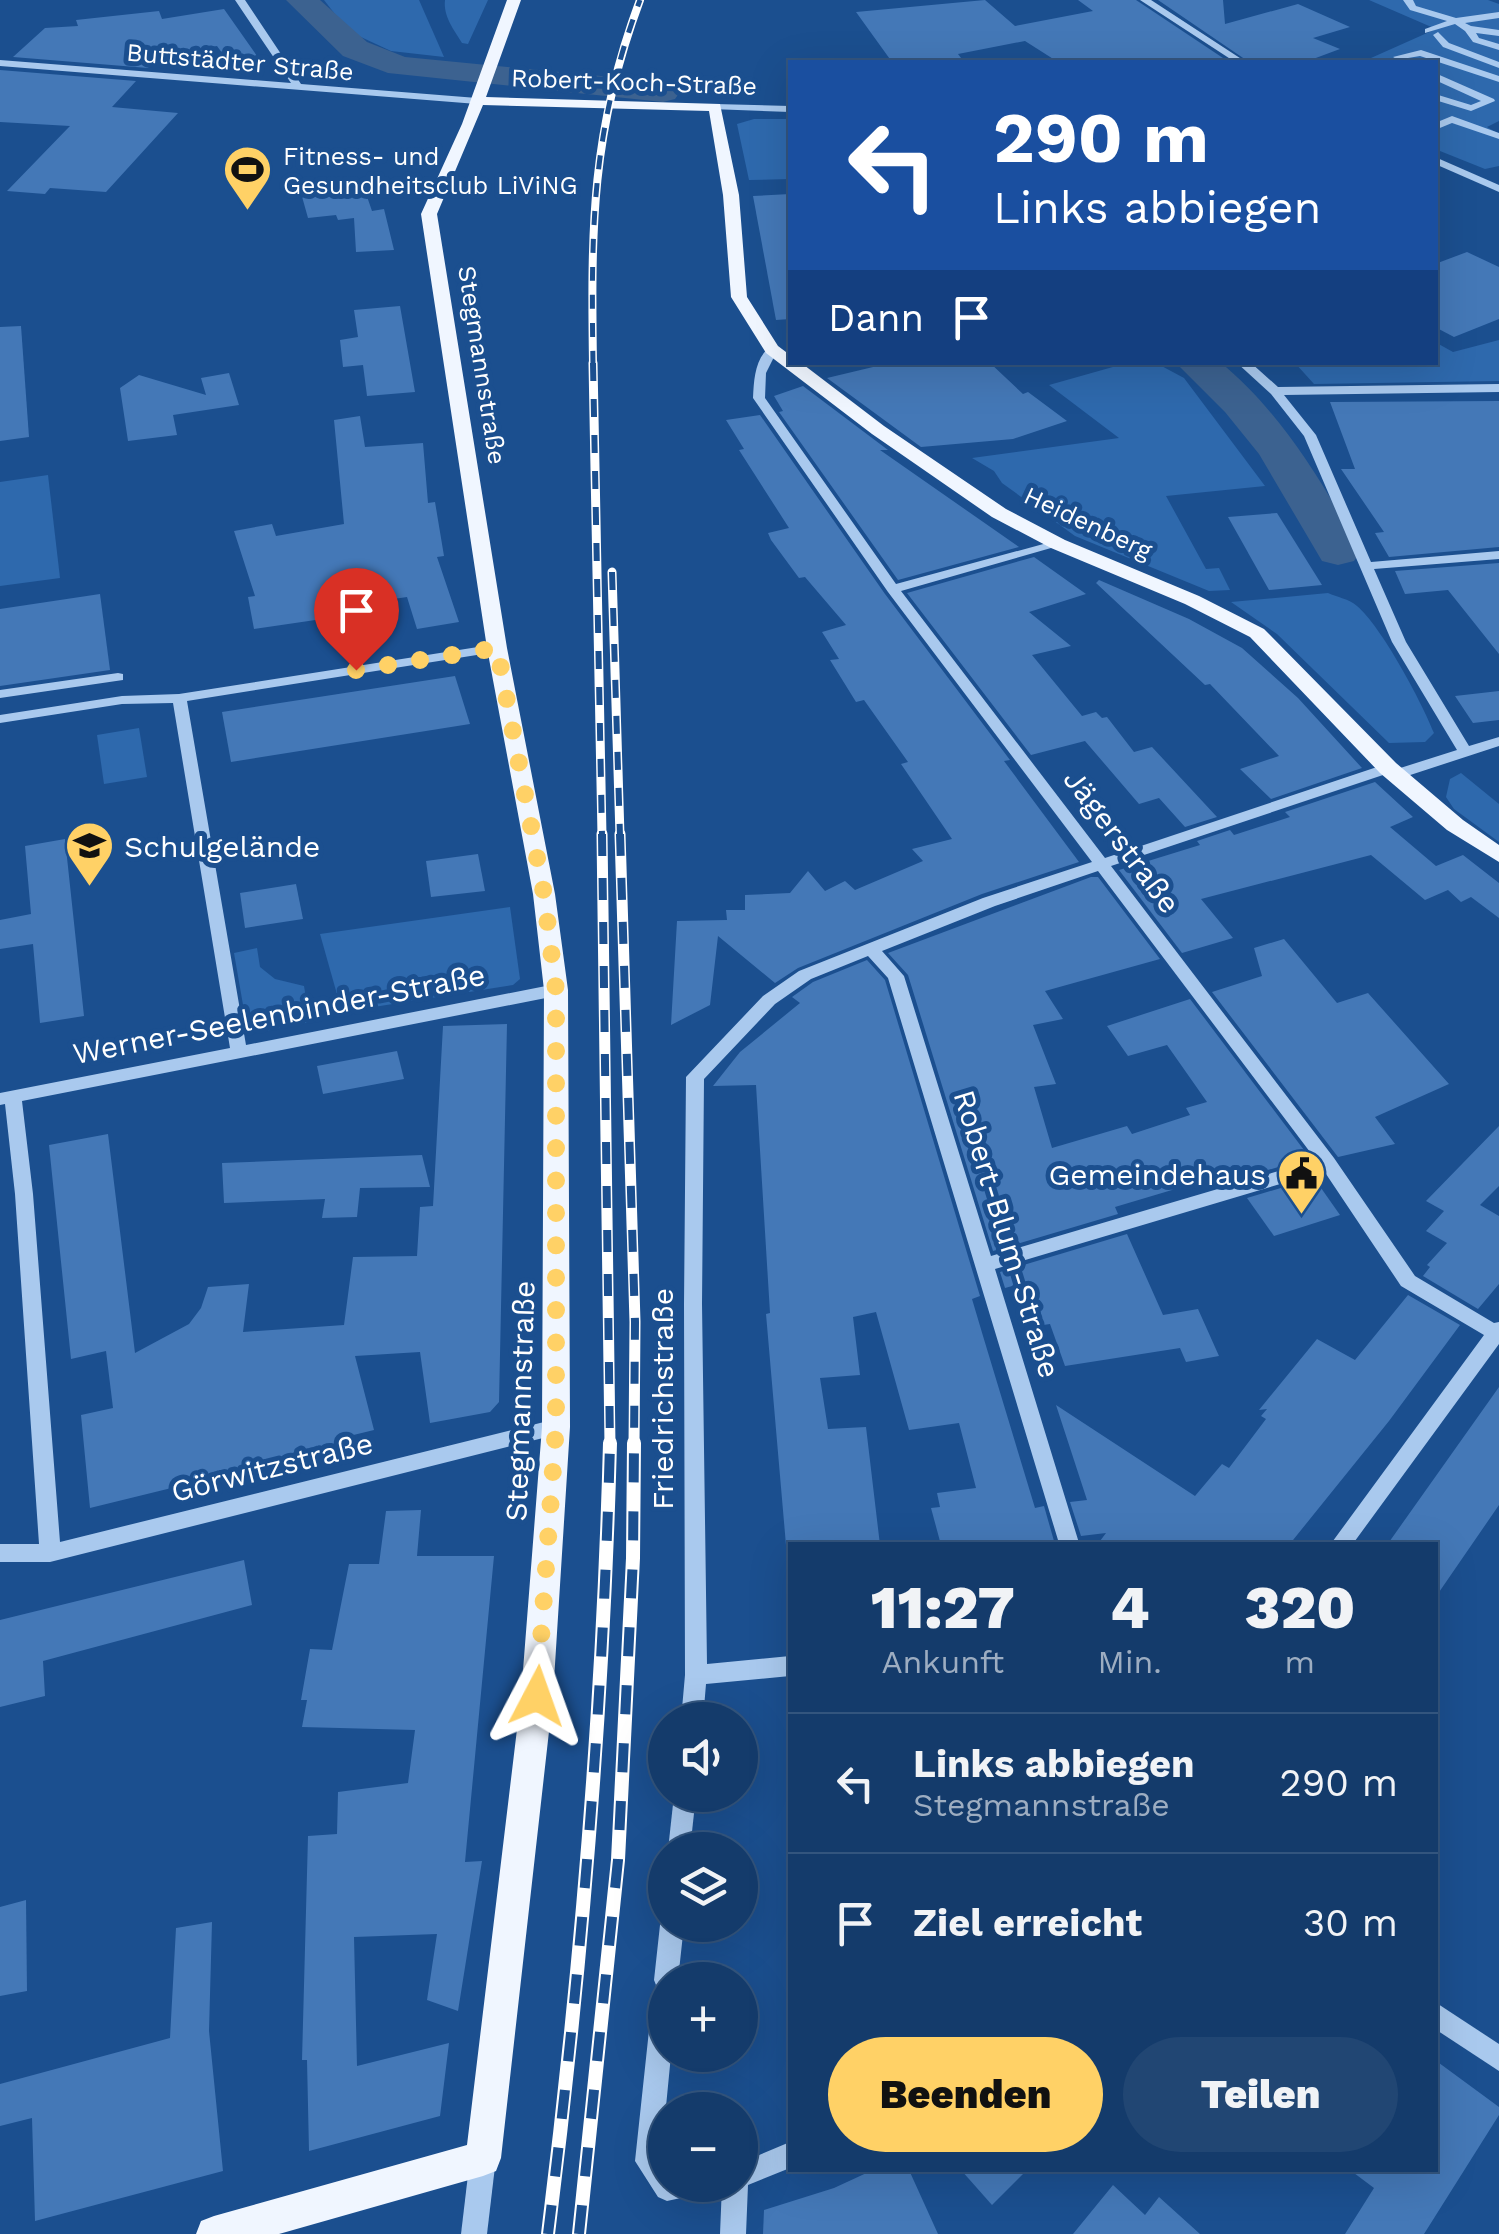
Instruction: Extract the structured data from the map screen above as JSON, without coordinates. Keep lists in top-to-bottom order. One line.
{"streets":{"main road":["Robert-Koch-Straße","Stegmannstraße","Heidenberg"],"street":["Buttstädter Straße","Jägerstraße","Werner-Seelenbinder-Straße","Robert-Blum-Straße","Friedrichstraße","Görwitzstraße"]},"crossings":[["Buttstädter Straße","Robert-Koch-Straße"],["Buttstädter Straße","Stegmannstraße"],["Robert-Koch-Straße","Stegmannstraße"],["Robert-Koch-Straße","Heidenberg"],["Stegmannstraße","Werner-Seelenbinder-Straße"],["Stegmannstraße","Görwitzstraße"],["Heidenberg","Jägerstraße"],["Werner-Seelenbinder-Straße","Görwitzstraße"],["Robert-Blum-Straße","Friedrichstraße"]],"places":{"sports":["Fitness- und Gesundheitsclub LiViNG"],"school or university":["Schulgelände"],"public building":["Gemeindehaus"]},"page":{"turn":["290 m","Links abbiegen"],"then":"Dann","eta":["11:27","Ankunft","4","Min.","320","m"],"map_buttons":["+","−"],"list":[{"name":"Links abbiegen","note":"Stegmannstraße","value":"290 m"},{"name":"Ziel erreicht","value":"30 m"}],"buttons":["Beenden","Teilen"]}}
